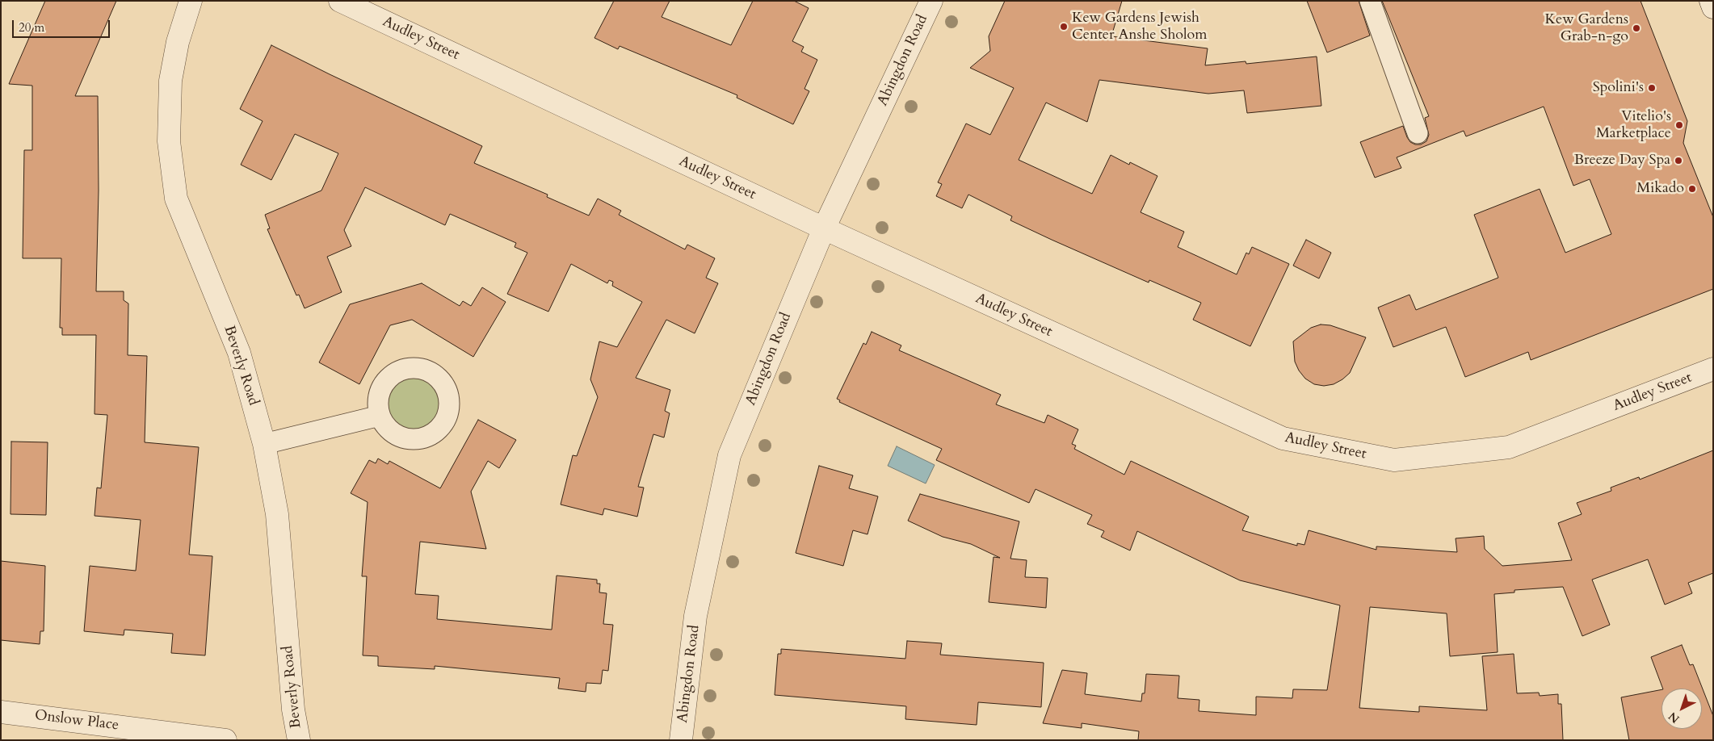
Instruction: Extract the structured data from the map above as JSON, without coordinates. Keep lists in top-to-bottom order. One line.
{"streets":{"street":["Audley Street","Abingdon Road","Beverly Road","Onslow Place"]},"crossings":[["Audley Street","Abingdon Road"]],"places":["Kew Gardens Jewish Center Anshe Sholom","Kew Gardens Grab-n-go","Spolini's","Vitelio's Marketplace","Breeze Day Spa","Mikado"],"scale_bar":"20 m","north":"bottom left"}
